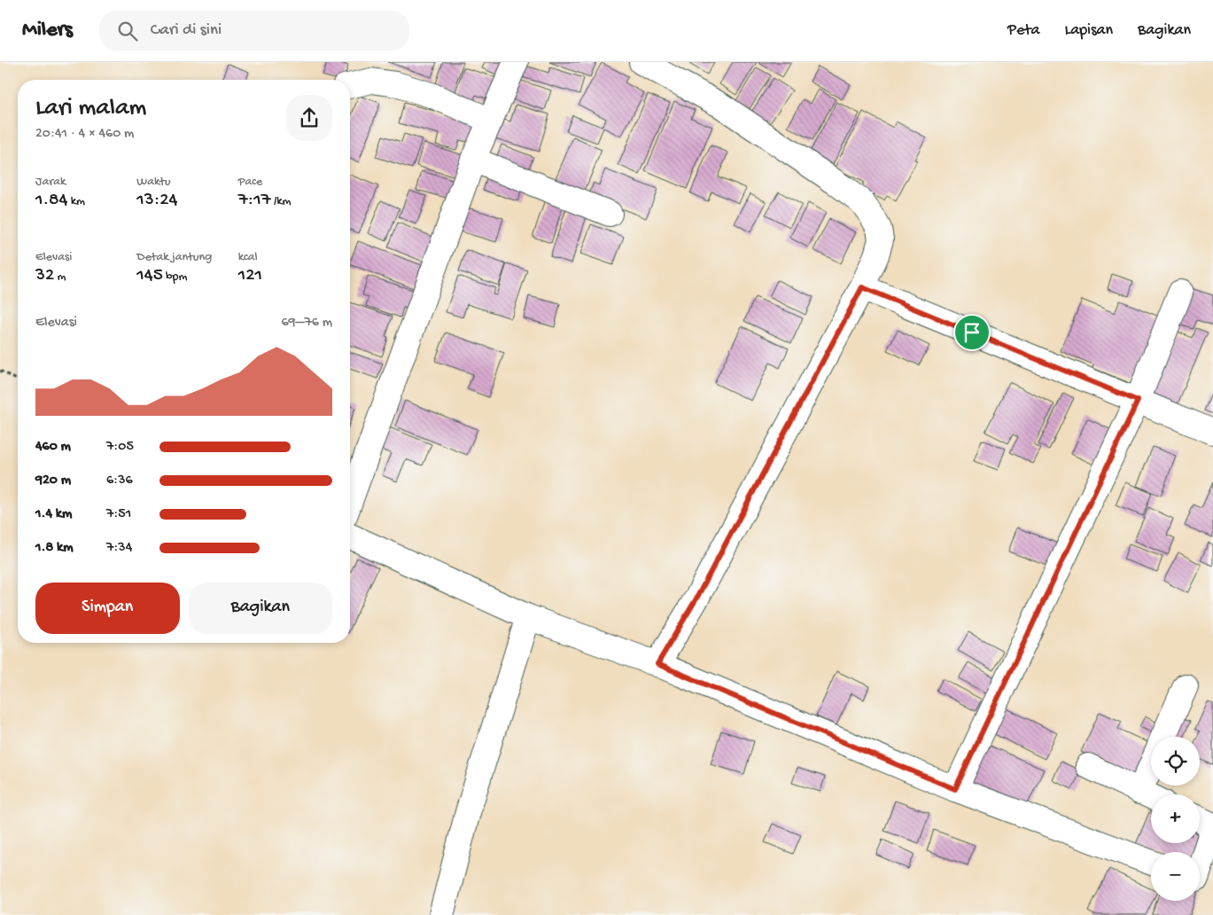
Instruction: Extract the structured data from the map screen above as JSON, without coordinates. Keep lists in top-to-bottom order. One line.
{"page":{"header":"Milers","search":"Cari di sini","nav":["Peta","Lapisan","Bagikan"],"heading":["Lari malam","20:41 · 4 × 460 m"],"stats":[["Jarak","1.84 km"],["Waktu","13:24"],["Pace","7:17 /km"],["Elevasi","32 m"],["Detak jantung","145 bpm"],["kcal","121"]],"chart":["Elevasi","69–76 m"],"list":[{"name":"460 m","note":"7:05"},{"name":"920 m","note":"6:36"},{"name":"1.4 km","note":"7:51"},{"name":"1.8 km","note":"7:34"}],"buttons":["Simpan","Bagikan"],"map_buttons":["+","−"]}}
